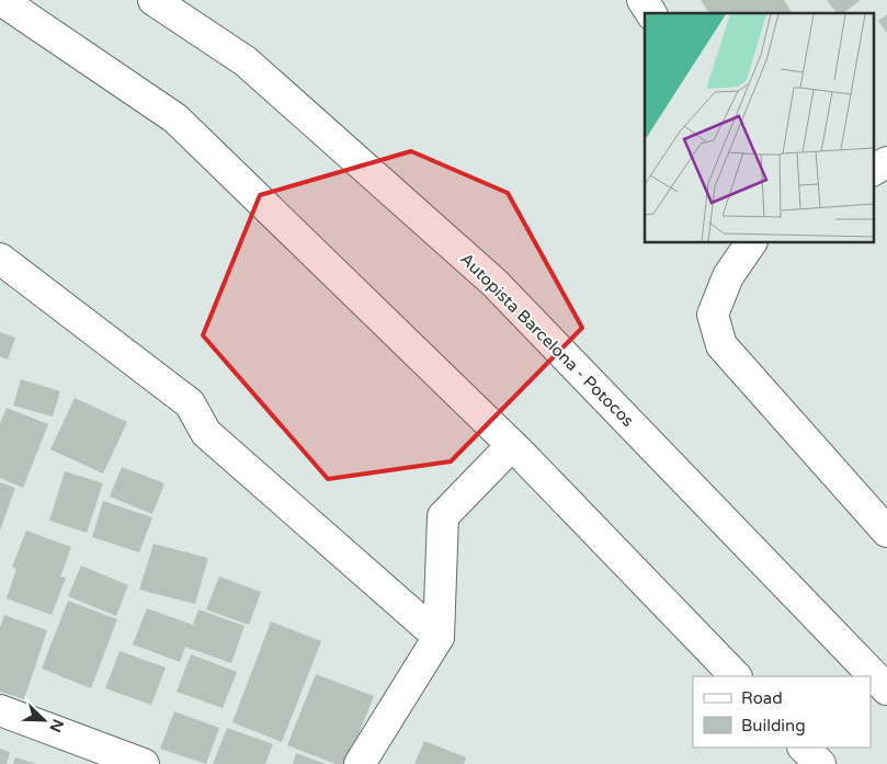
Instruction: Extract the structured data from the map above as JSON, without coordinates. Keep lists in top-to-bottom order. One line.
{"streets":{"street":["Autopista Barcelona - Potocos"]},"legend":["Road","Building"],"north":"bottom right"}
